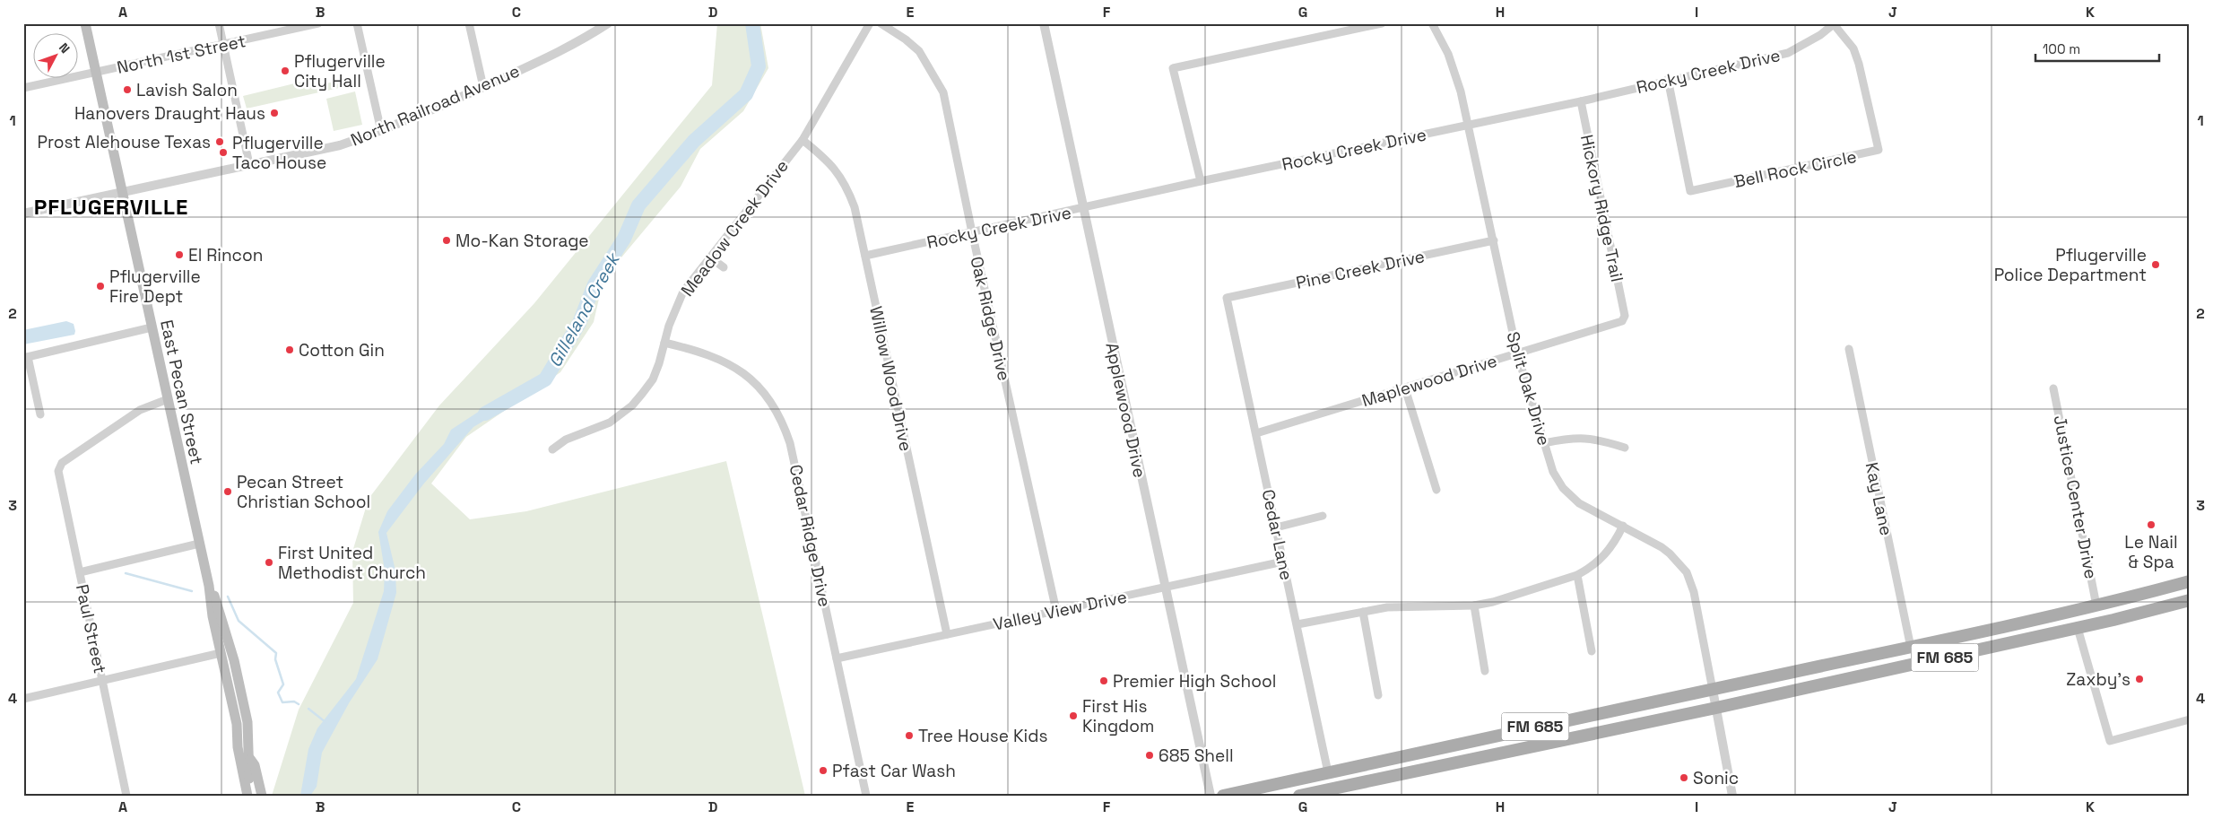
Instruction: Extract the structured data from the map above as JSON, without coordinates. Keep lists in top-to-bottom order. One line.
{"streets":{"main road":["East Pecan Street","FM 685"],"street":["North 1st Street","Rocky Creek Drive","North Railroad Avenue","Bell Rock Circle","Hickory Ridge Trail","Meadow Creek Drive","Pine Creek Drive","Oak Ridge Drive","Willow Wood Drive","Maplewood Drive","Split Oak Drive","Applewood Drive","Justice Center Drive","Kay Lane","Cedar Lane","Cedar Ridge Drive","Valley View Drive","Paul Street"]},"crossings":[["North 1st Street","East Pecan Street"],["Rocky Creek Drive","Bell Rock Circle"],["Rocky Creek Drive","Hickory Ridge Trail"],["Rocky Creek Drive","Oak Ridge Drive"],["Rocky Creek Drive","Willow Wood Drive"],["Rocky Creek Drive","Split Oak Drive"],["Rocky Creek Drive","Applewood Drive"],["North Railroad Avenue","East Pecan Street"],["Hickory Ridge Trail","Maplewood Drive"],["Meadow Creek Drive","Willow Wood Drive"],["Meadow Creek Drive","Cedar Ridge Drive"],["Pine Creek Drive","Split Oak Drive"],["Pine Creek Drive","Cedar Lane"],["Oak Ridge Drive","Valley View Drive"],["Willow Wood Drive","Valley View Drive"],["Maplewood Drive","Split Oak Drive"],["Maplewood Drive","Cedar Lane"],["Split Oak Drive","FM 685"],["East Pecan Street","Paul Street"],["Applewood Drive","Valley View Drive"],["Justice Center Drive","FM 685"],["Kay Lane","FM 685"],["Cedar Lane","Valley View Drive"],["Cedar Lane","FM 685"],["Cedar Ridge Drive","Valley View Drive"]],"districts":["PFLUGERVILLE"],"water":["Gilleland Creek"],"places":["Pflugerville City Hall","Lavish Salon","Hanovers Draught Haus","Prost Alehouse Texas","Pflugerville Taco House","Mo-Kan Storage","El Rincon","Pflugerville Police Department","Pflugerville Fire Dept","Cotton Gin","Pecan Street Christian School","Le Nail & Spa","First United Methodist Church","Zaxby's","Premier High School","First His Kingdom","Tree House Kids","685 Shell","Pfast Car Wash","Sonic"],"scale_bar":"100 m","north":"top right","grid":{"columns":["A","B","C","D","E","F","G","H","I","J","K"],"rows":["1","2","3","4"]}}
